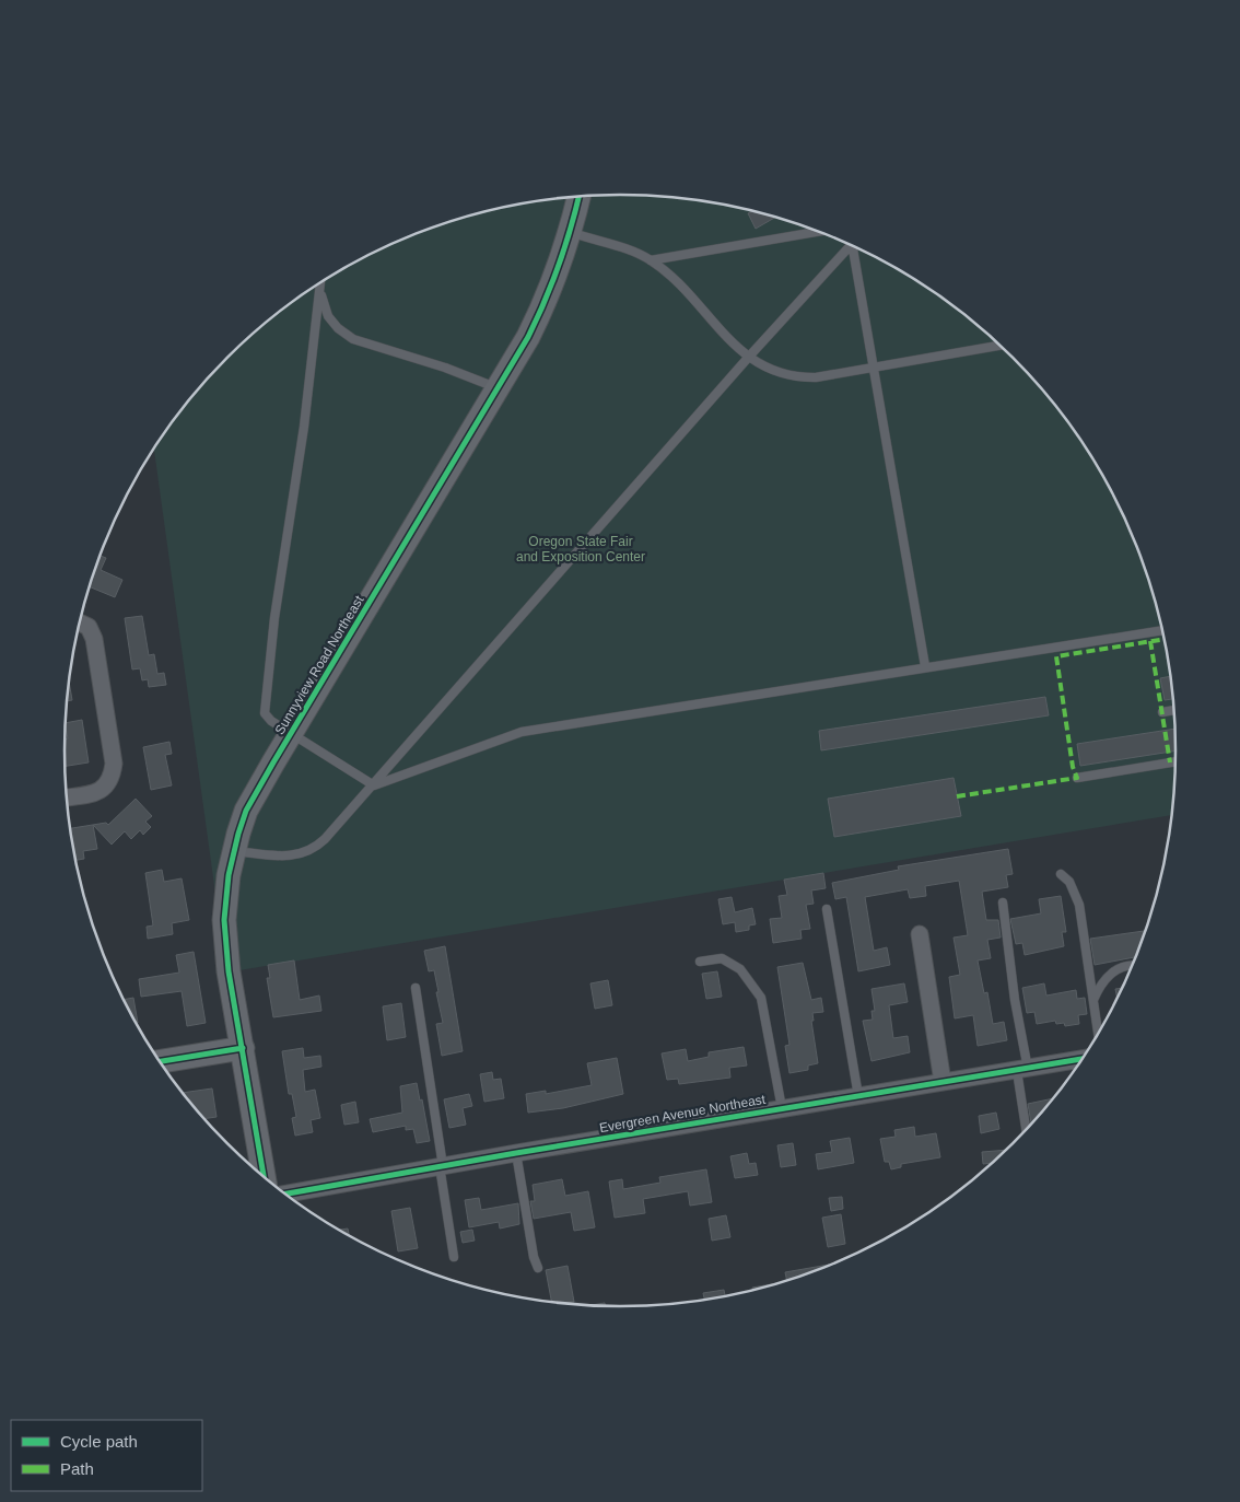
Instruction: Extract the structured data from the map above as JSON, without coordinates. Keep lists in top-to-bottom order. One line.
{"streets":{"main road":["Sunnyview Road Northeast"],"street":["Evergreen Avenue Northeast"]},"parks":["Oregon State Fair and Exposition Center"],"legend":["Cycle path","Path"]}
